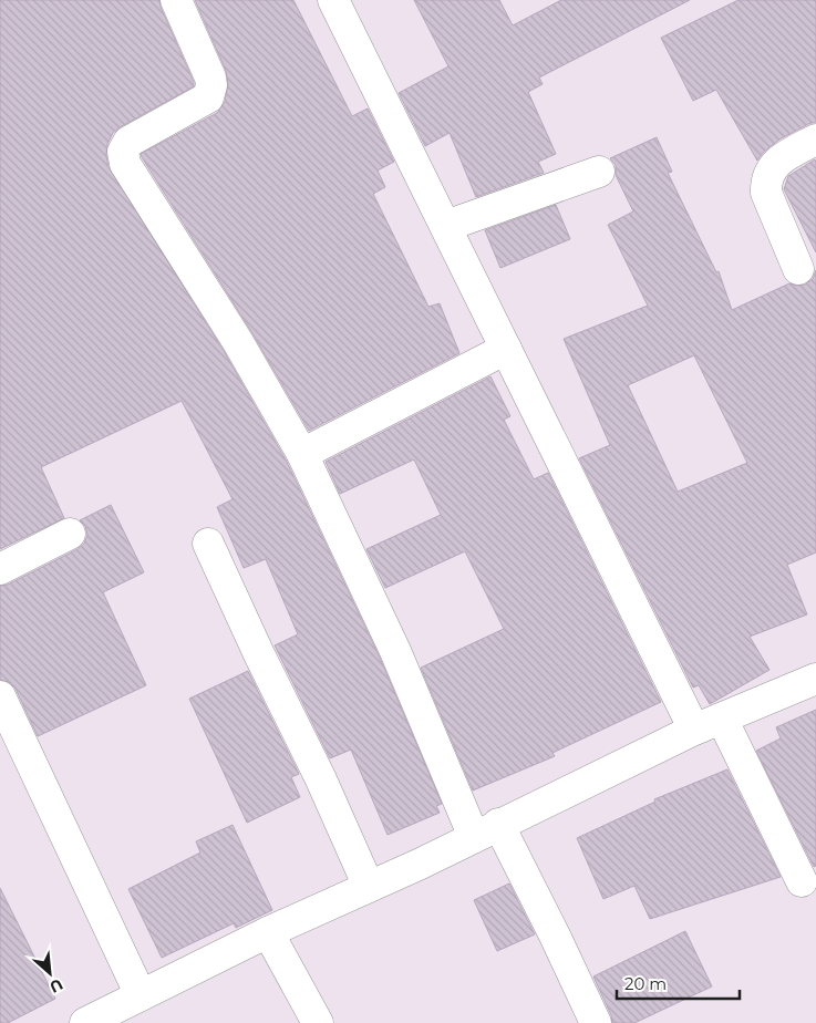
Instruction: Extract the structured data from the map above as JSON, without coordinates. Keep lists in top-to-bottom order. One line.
{"scale_bar":"20 m","north":"bottom right"}
